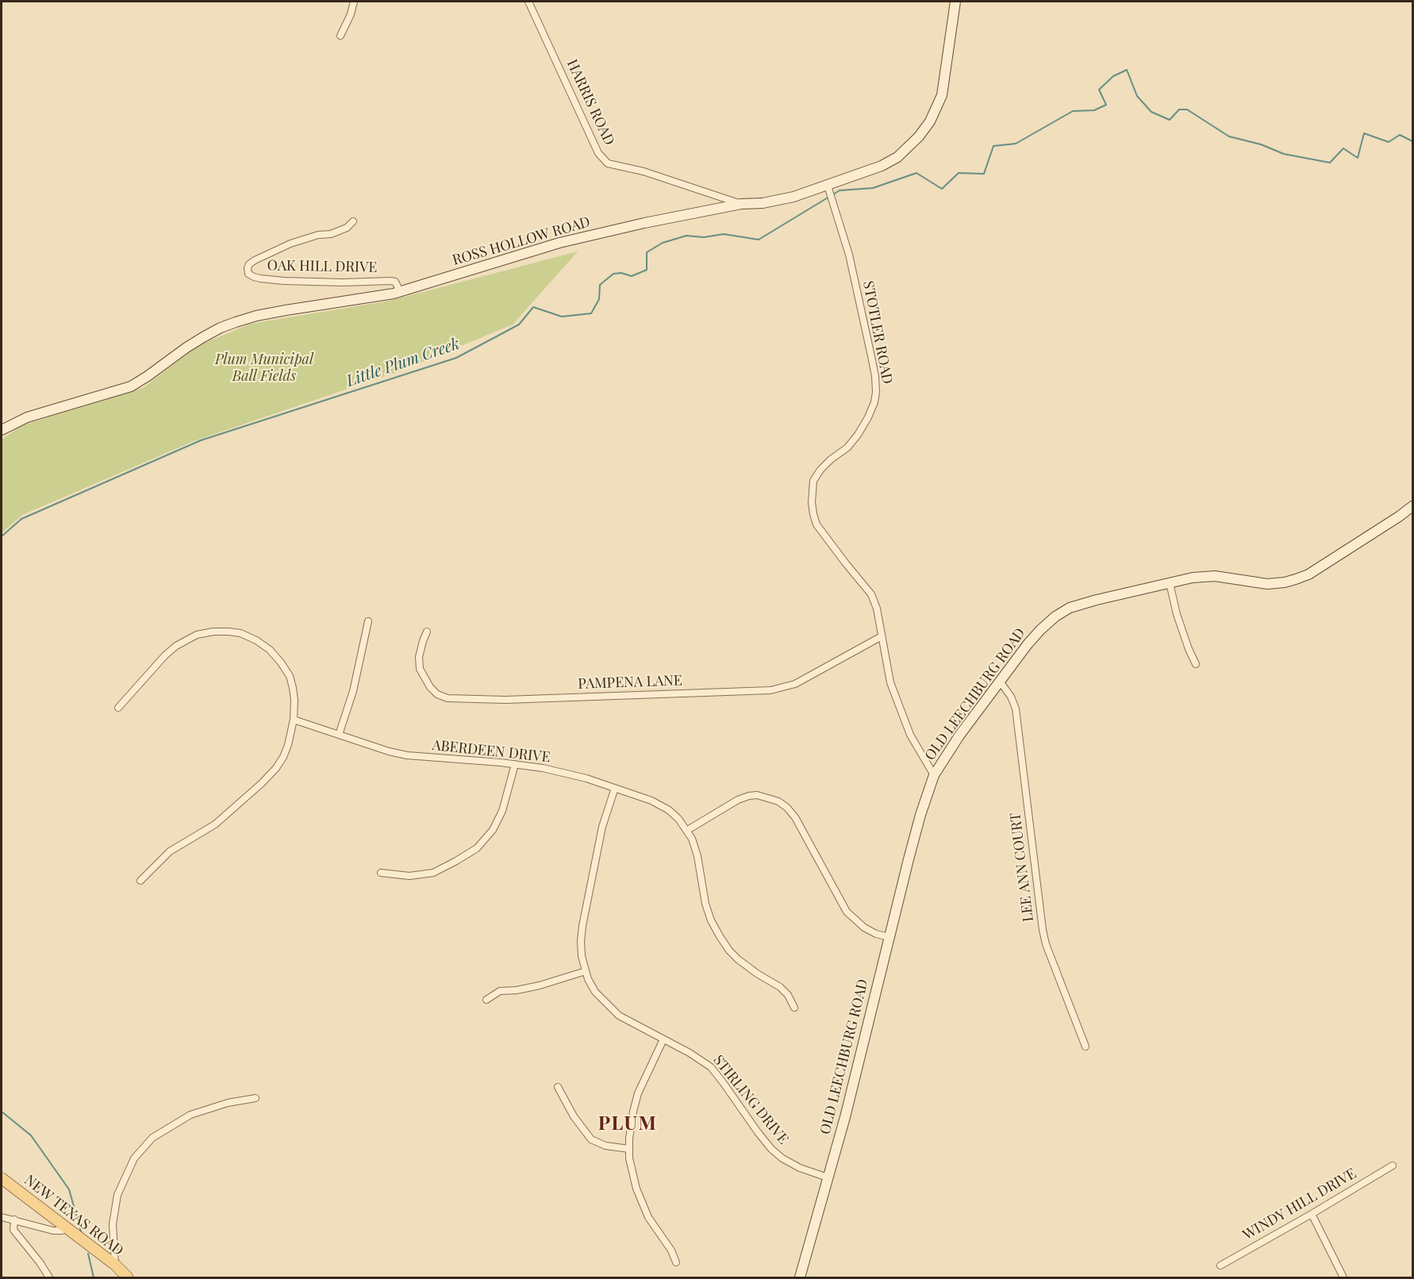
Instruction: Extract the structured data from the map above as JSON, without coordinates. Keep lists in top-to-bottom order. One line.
{"streets":{"main road":["NEW TEXAS ROAD"],"street":["HARRIS ROAD","ROSS HOLLOW ROAD","OAK HILL DRIVE","STOTLER ROAD","PAMPENA LANE","OLD LEECHBURG ROAD","ABERDEEN DRIVE","LEE ANN COURT","STIRLING DRIVE","WINDY HILL DRIVE"]},"crossings":[["HARRIS ROAD","ROSS HOLLOW ROAD"],["ROSS HOLLOW ROAD","OAK HILL DRIVE"],["ROSS HOLLOW ROAD","STOTLER ROAD"],["STOTLER ROAD","PAMPENA LANE"],["STOTLER ROAD","OLD LEECHBURG ROAD"],["OLD LEECHBURG ROAD","LEE ANN COURT"],["OLD LEECHBURG ROAD","STIRLING DRIVE"],["ABERDEEN DRIVE","STIRLING DRIVE"]],"districts":["PLUM"],"water":["Little Plum Creek"],"parks":["Plum Municipal Ball Fields"]}
